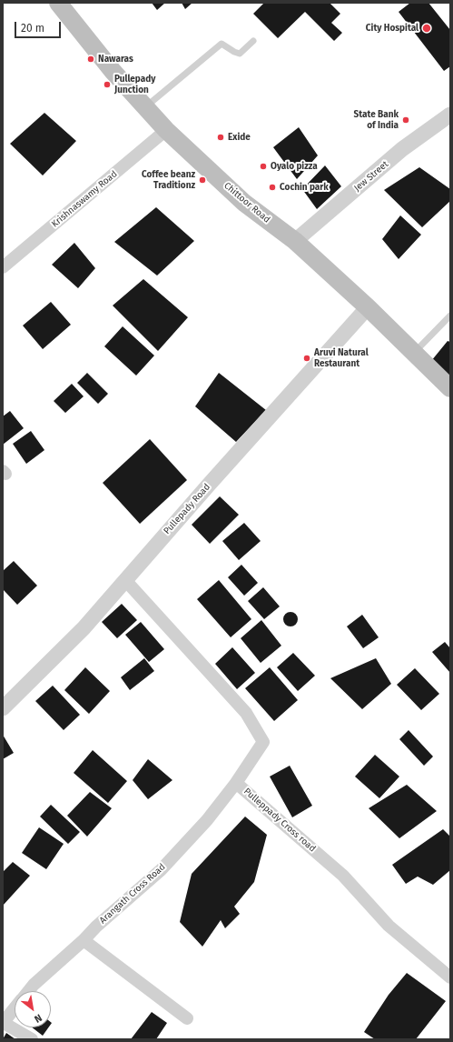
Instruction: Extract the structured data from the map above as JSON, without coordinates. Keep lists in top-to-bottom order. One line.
{"streets":{"main road":["Chittoor Road"],"street":["Jew Street","Krishnaswamy Road","Pullepady Road","Pulleppady Cross road","Arangath Cross Road"]},"crossings":[["Jew Street","Chittoor Road"],["Krishnaswamy Road","Chittoor Road"],["Chittoor Road","Pullepady Road"],["Pullepady Road","Pulleppady Cross road"],["Pulleppady Cross road","Arangath Cross Road"]],"places":["City Hospital","Nawaras","Pullepady Junction","State Bank of India","Exide","Oyalo pizza","Coffee beanz Traditionz","Cochin park","Aruvi Natural Restaurant"],"scale_bar":"20 m","north":"bottom right"}
